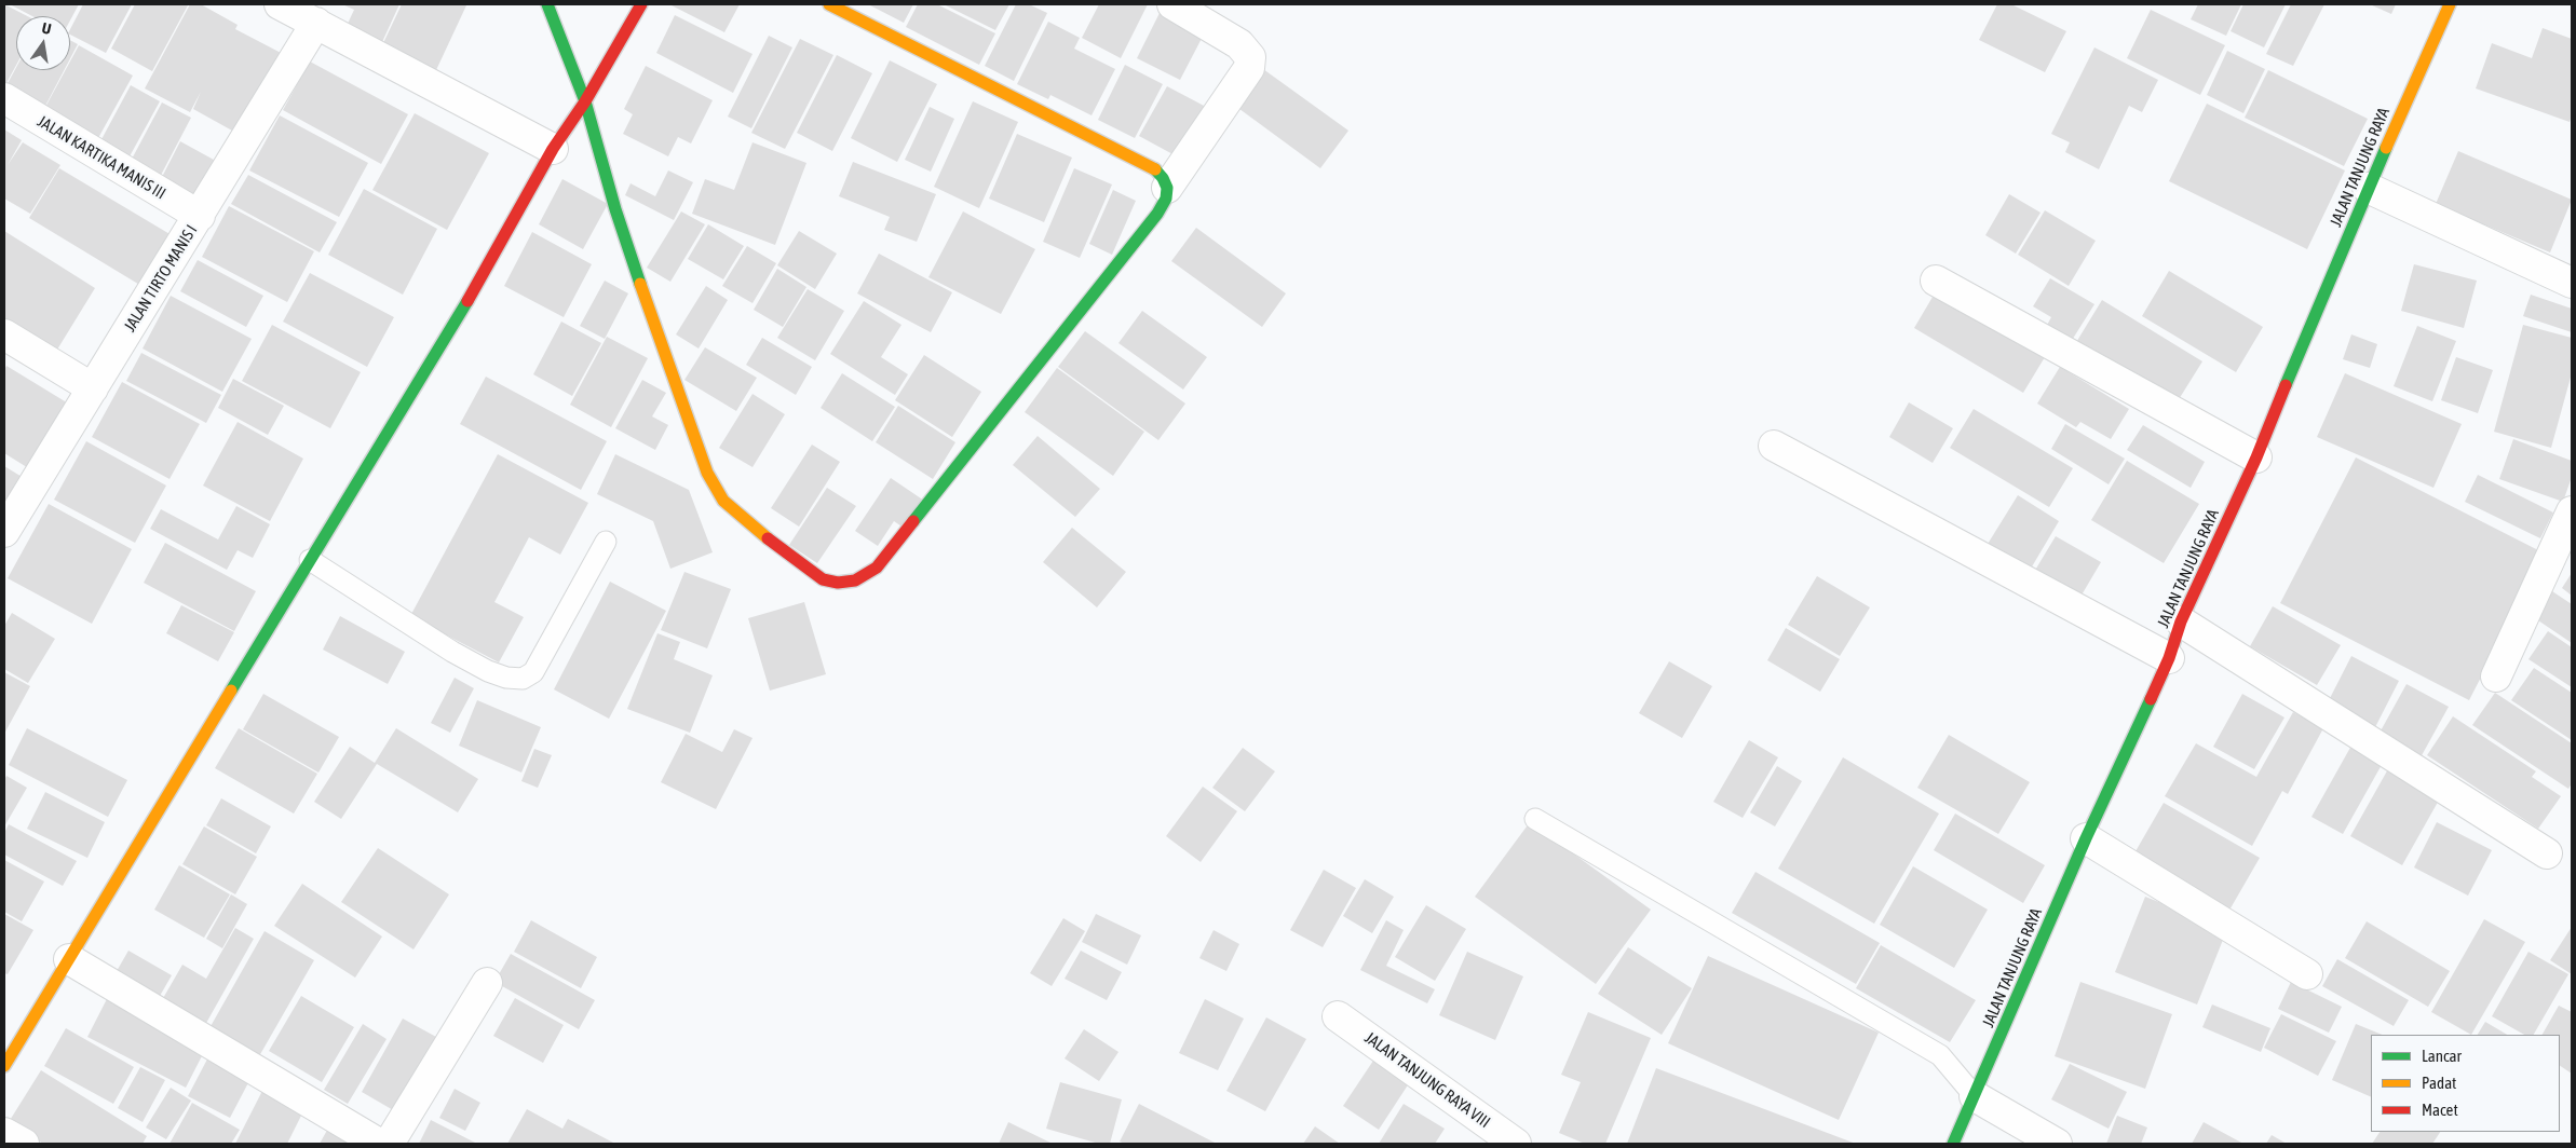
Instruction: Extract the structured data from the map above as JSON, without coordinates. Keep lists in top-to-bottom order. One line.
{"streets":{"main road":["JALAN TANJUNG RAYA"],"street":["JALAN KARTIKA MANIS III","JALAN TIRTO MANIS I","JALAN TANJUNG RAYA VIII"]},"crossings":[["JALAN KARTIKA MANIS III","JALAN TIRTO MANIS I"]],"legend":["Lancar","Padat","Macet"],"north":"top"}
